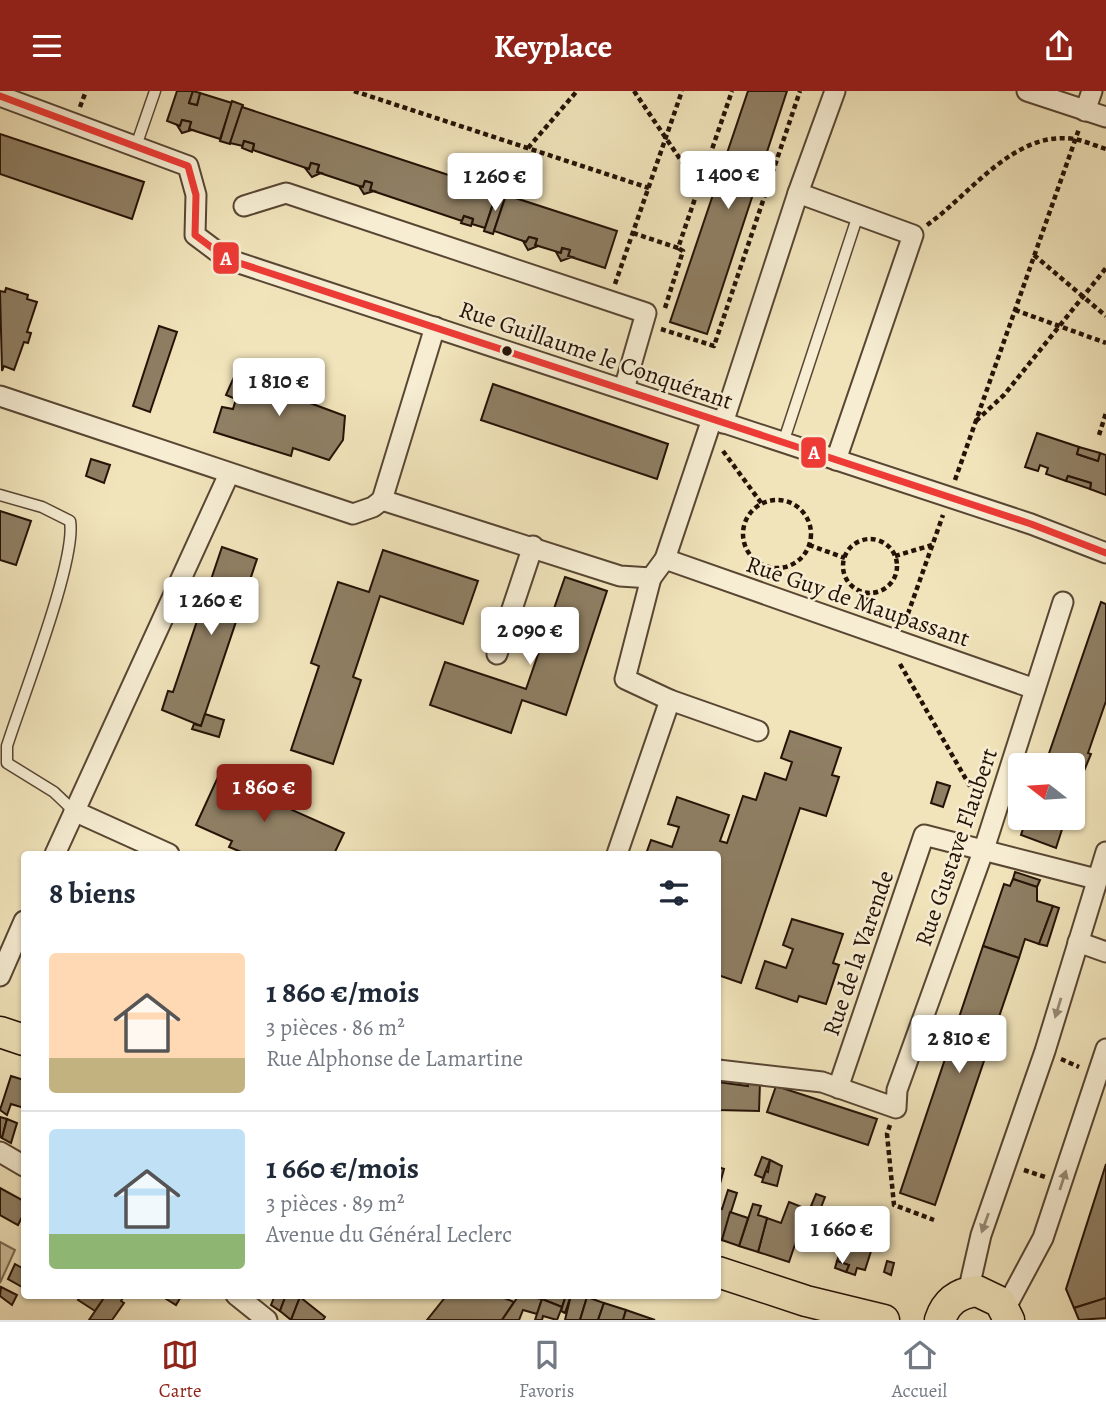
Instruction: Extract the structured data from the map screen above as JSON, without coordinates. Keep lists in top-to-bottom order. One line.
{"streets":{"street":["Rue Guillaume le Conquérant","Rue Guy de Maupassant","Rue Gustave Flaubert","Rue de la Varende"]},"crossings":[["Rue Guy de Maupassant","Rue Gustave Flaubert"],["Rue Gustave Flaubert","Rue de la Varende"]],"lines":["transit line A"],"north":"left","page":{"header":"Keyplace","price":["1 400 €","1 260 €","1 810 €","1 260 €","2 090 €","1 860 €","2 810 €","1 660 €"],"heading":"8 biens","list":[{"name":"1 860 €/mois","note":"3 pièces · 86 m² · Rue Alphonse de Lamartine"},{"name":"1 660 €/mois","note":"3 pièces · 89 m² · Avenue du Général Leclerc"}],"tabs":["Carte","Favoris","Accueil"]}}
